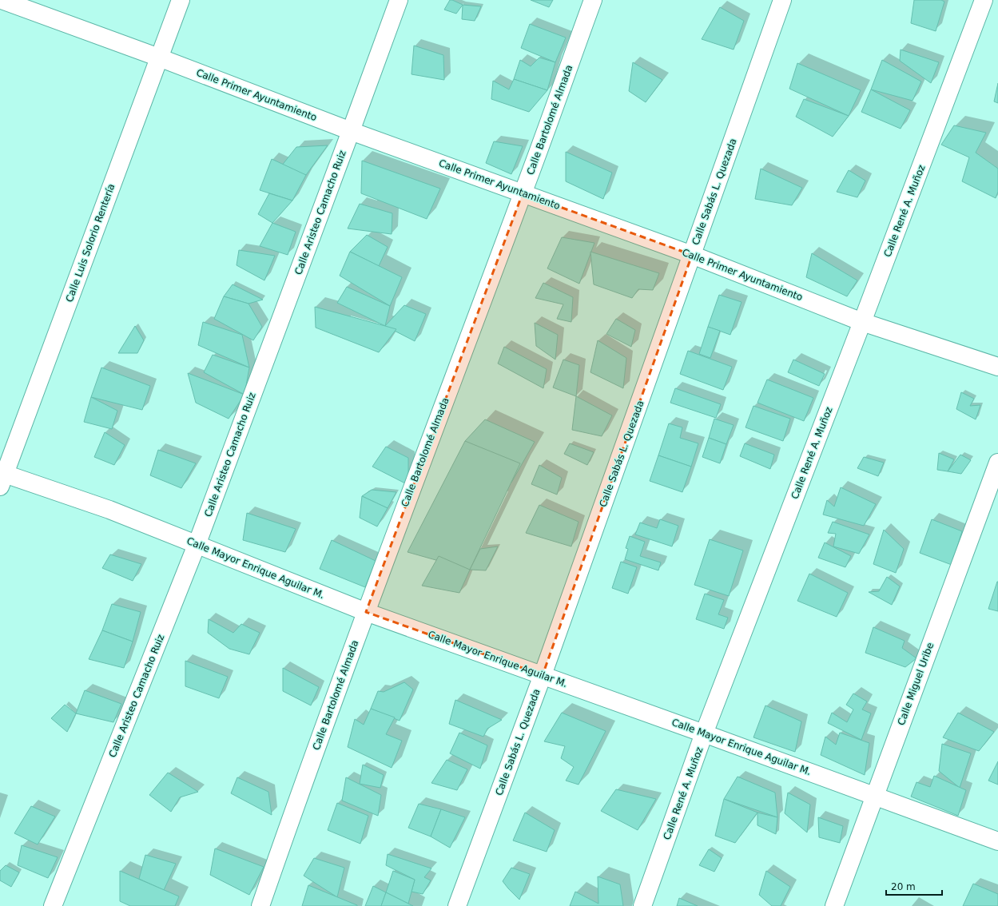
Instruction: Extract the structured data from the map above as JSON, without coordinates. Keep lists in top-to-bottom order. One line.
{"streets":{"street":["Calle Primer Ayuntamiento","Calle Bartolomé Almada","Calle Sabás L. Quezada","Calle René A. Muñoz","Calle Aristeo Camacho Ruiz","Calle Luis Solorio Rentería","Calle Mayor Enrique Aguilar M.","Calle Miguel Uribe"]},"crossings":[["Calle Primer Ayuntamiento","Calle Bartolomé Almada"],["Calle Primer Ayuntamiento","Calle Sabás L. Quezada"],["Calle Primer Ayuntamiento","Calle René A. Muñoz"],["Calle Primer Ayuntamiento","Calle Aristeo Camacho Ruiz"],["Calle Primer Ayuntamiento","Calle Luis Solorio Rentería"],["Calle Bartolomé Almada","Calle Mayor Enrique Aguilar M."],["Calle Sabás L. Quezada","Calle Mayor Enrique Aguilar M."],["Calle René A. Muñoz","Calle Mayor Enrique Aguilar M."],["Calle Aristeo Camacho Ruiz","Calle Mayor Enrique Aguilar M."],["Calle Luis Solorio Rentería","Calle Mayor Enrique Aguilar M."],["Calle Mayor Enrique Aguilar M.","Calle Miguel Uribe"]],"scale_bar":"20 m"}
